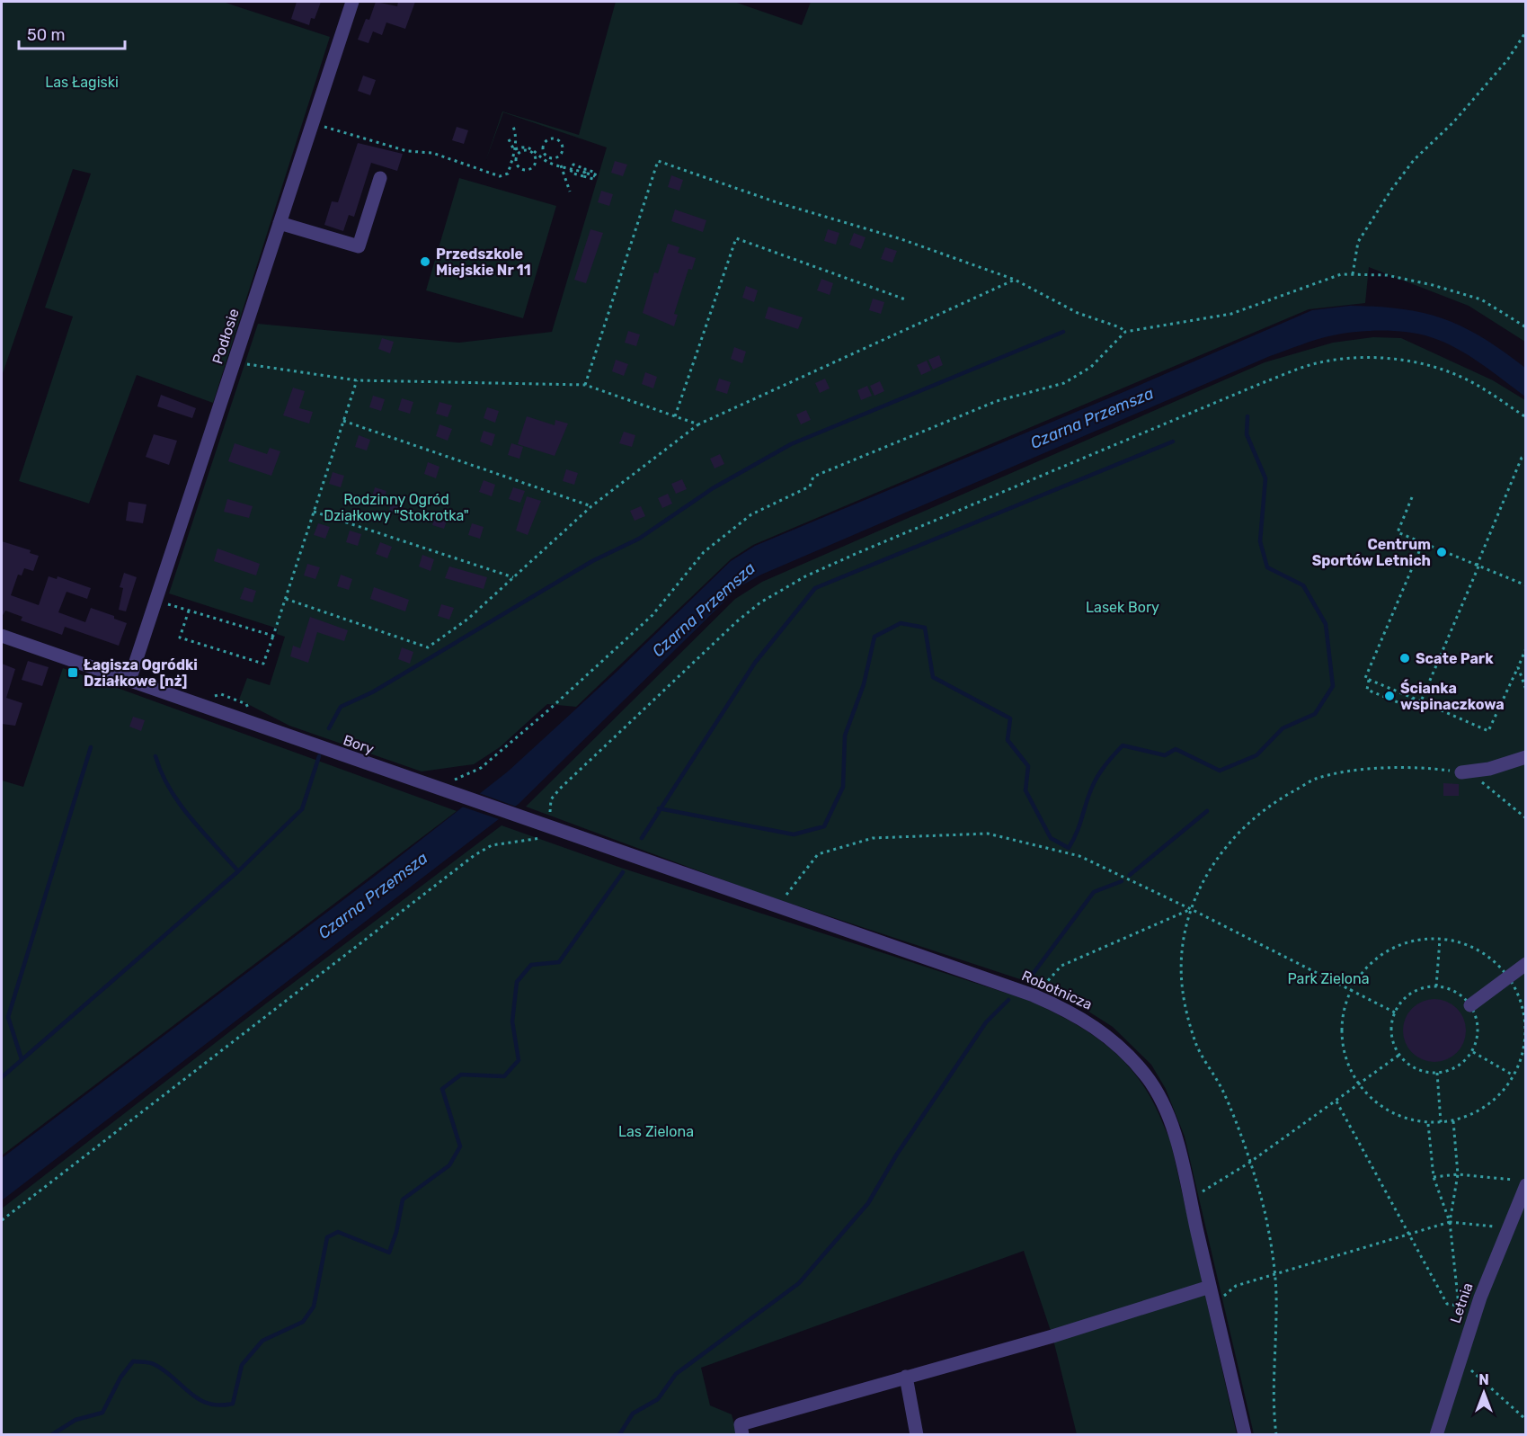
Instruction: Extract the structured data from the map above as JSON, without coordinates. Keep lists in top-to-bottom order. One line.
{"streets":{"street":["Podłosie","Bory","Robotnicza","Letnia"]},"crossings":[["Podłosie","Bory"],["Bory","Robotnicza"]],"water":["Czarna Przemsza"],"parks":["Las Łagiski","Rodzinny Ogród Działkowy \"Stokrotka\"","Lasek Bory","Park Zielona","Las Zielona"],"places":{"other":["Przedszkole Miejskie Nr 11","Centrum Sportów Letnich","Scate Park","Ścianka wspinaczkowa"],"transit":["Łagisza Ogródki Działkowe [nż]"]},"scale_bar":"50 m","north":"top"}
